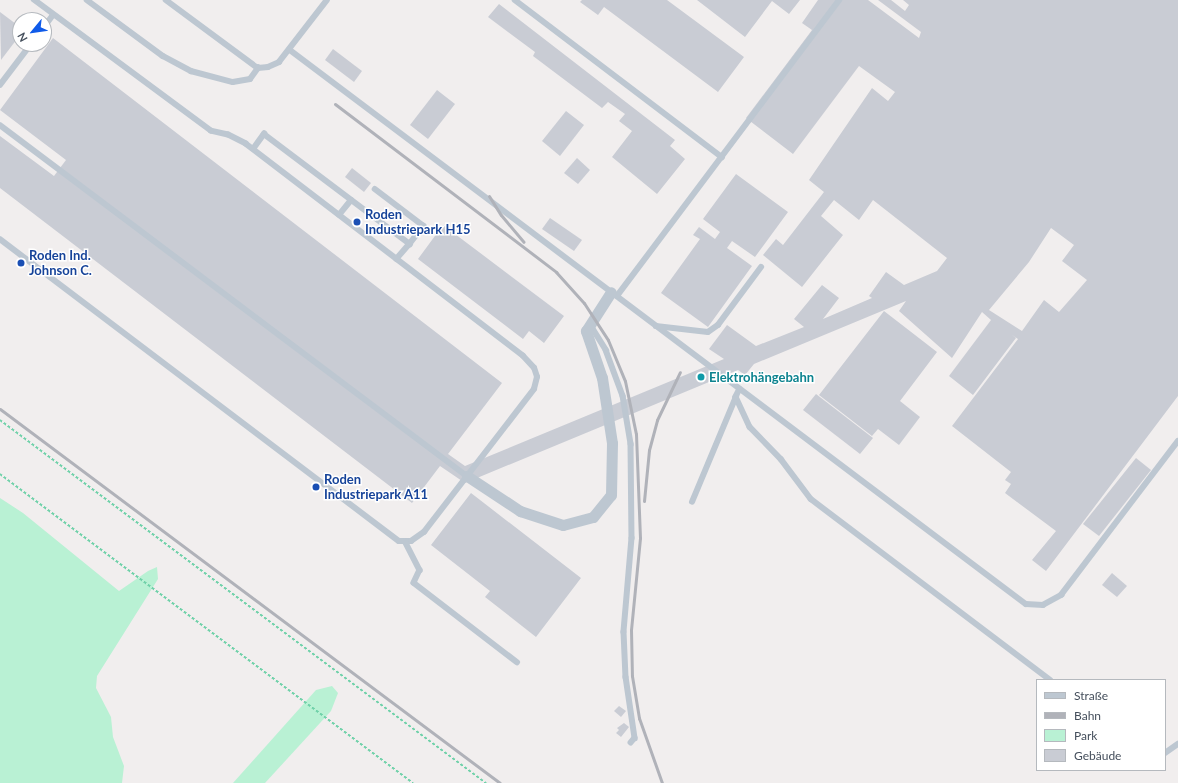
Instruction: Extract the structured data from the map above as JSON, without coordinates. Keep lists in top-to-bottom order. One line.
{"places":["Roden Industriepark H15","Roden Ind. Johnson C.","Elektrohängebahn","Roden Industriepark A11"],"legend":["Straße","Bahn","Park","Gebäude"],"north":"bottom left"}
